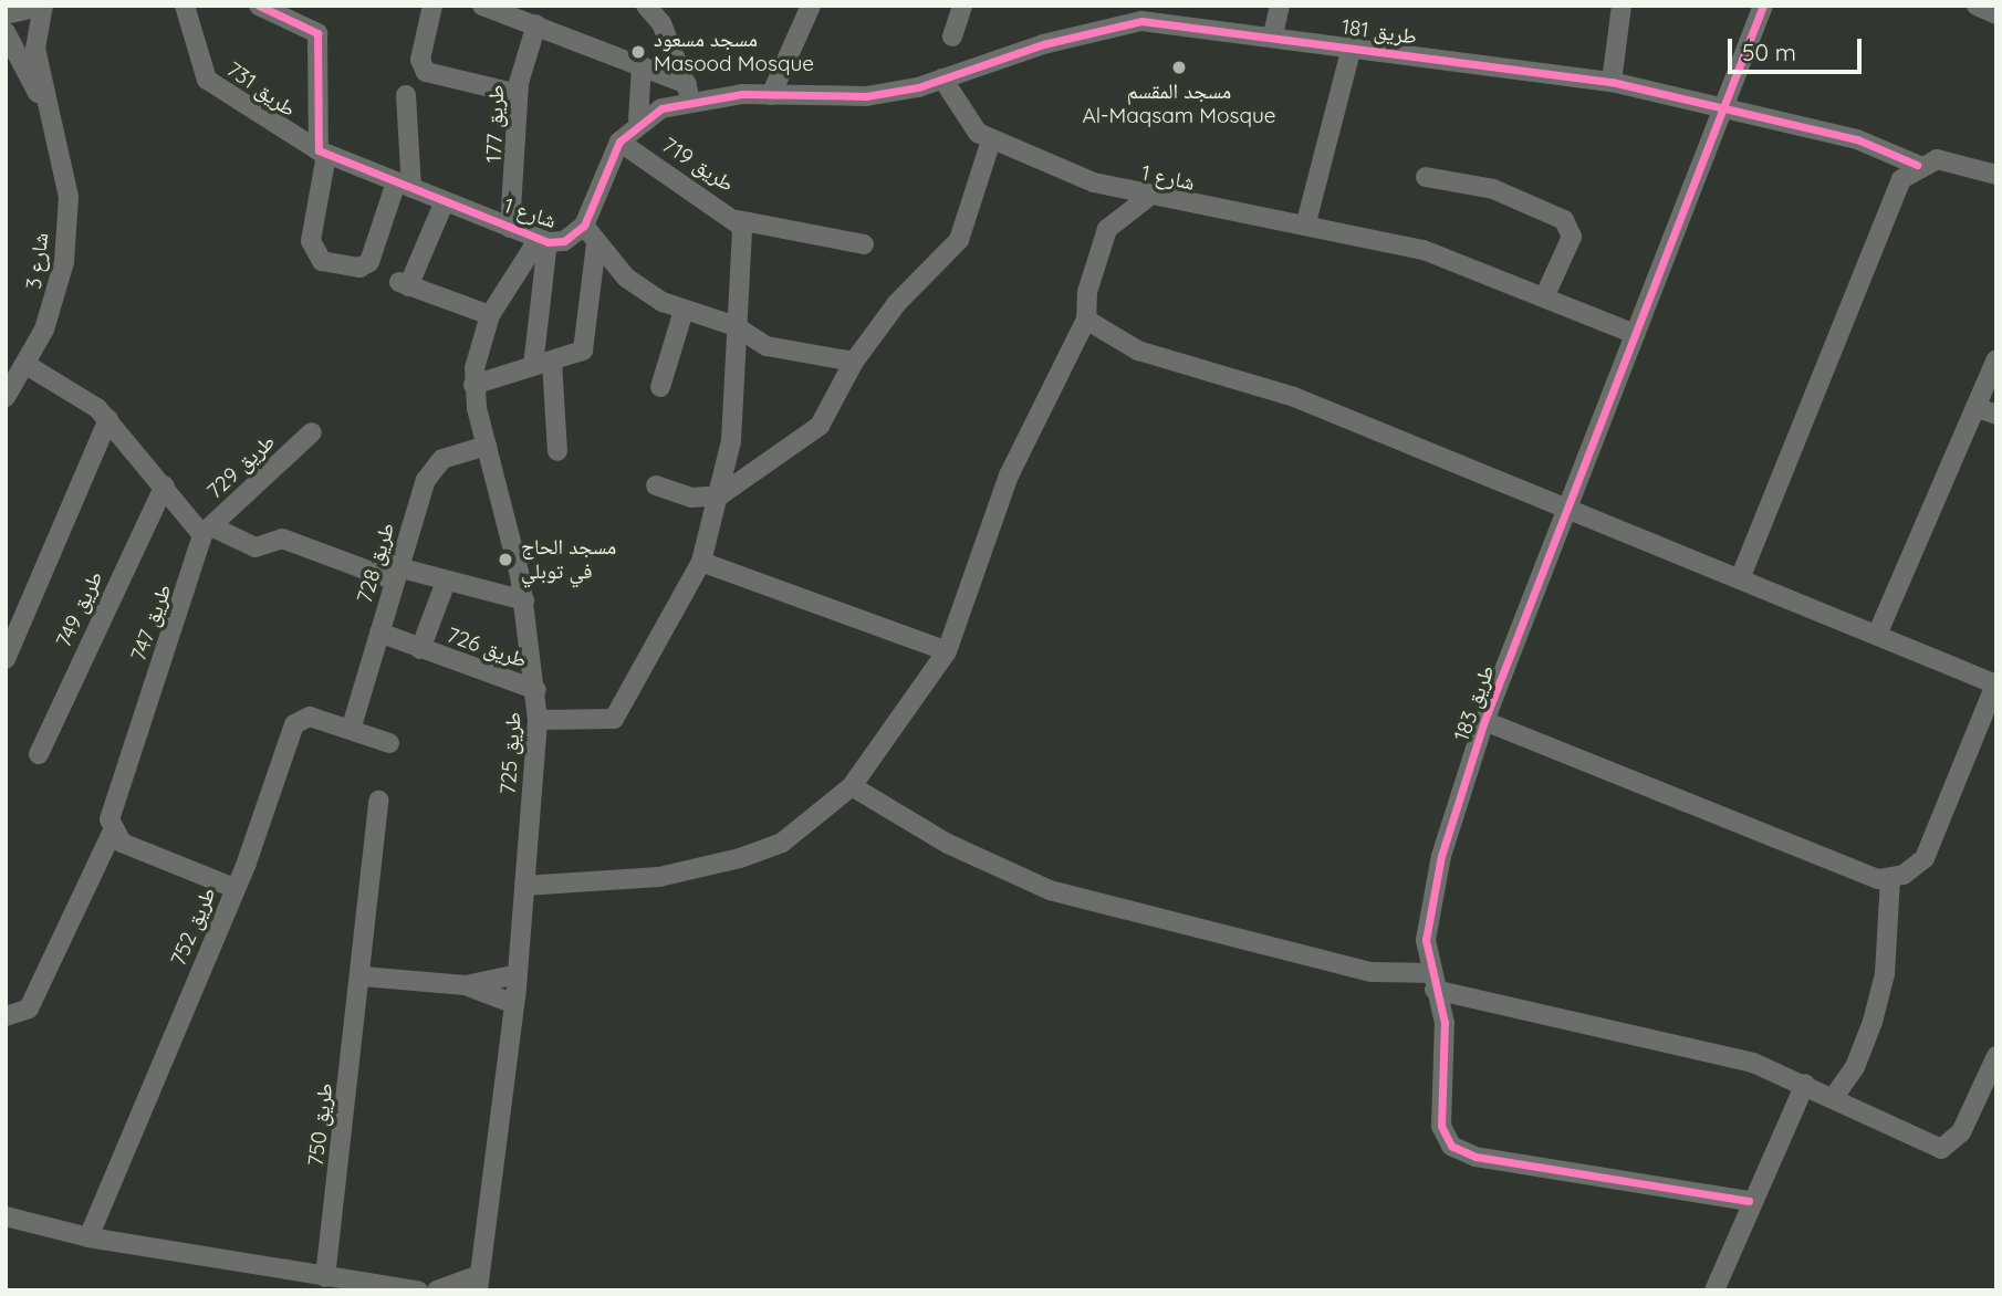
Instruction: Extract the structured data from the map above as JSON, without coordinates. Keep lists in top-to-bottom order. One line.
{"streets":{"street":["طريق 181","طريق 731","طريق 177","طريق 719","شارع 1","شارع 3","طريق 729","طريق 728","طريق 749","طريق 747","طريق 726","طريق 183","طريق 725","طريق 752","طريق 750"]},"crossings":[["طريق 181","شارع 1"],["طريق 181","طريق 183"],["طريق 731","شارع 1"],["طريق 177","شارع 1"],["طريق 719","شارع 1"],["طريق 719","طريق 725"],["شارع 1","طريق 183"],["شارع 1","طريق 725"],["طريق 729","طريق 747"],["طريق 728","طريق 726"],["طريق 728","طريق 725"],["طريق 728","طريق 752"],["طريق 726","طريق 725"]],"places":["مسجد مسعود Masood Mosque","مسجد المقسم Al-Maqsam Mosque","مسجد الحاج في توبلي"],"scale_bar":"50 m"}
